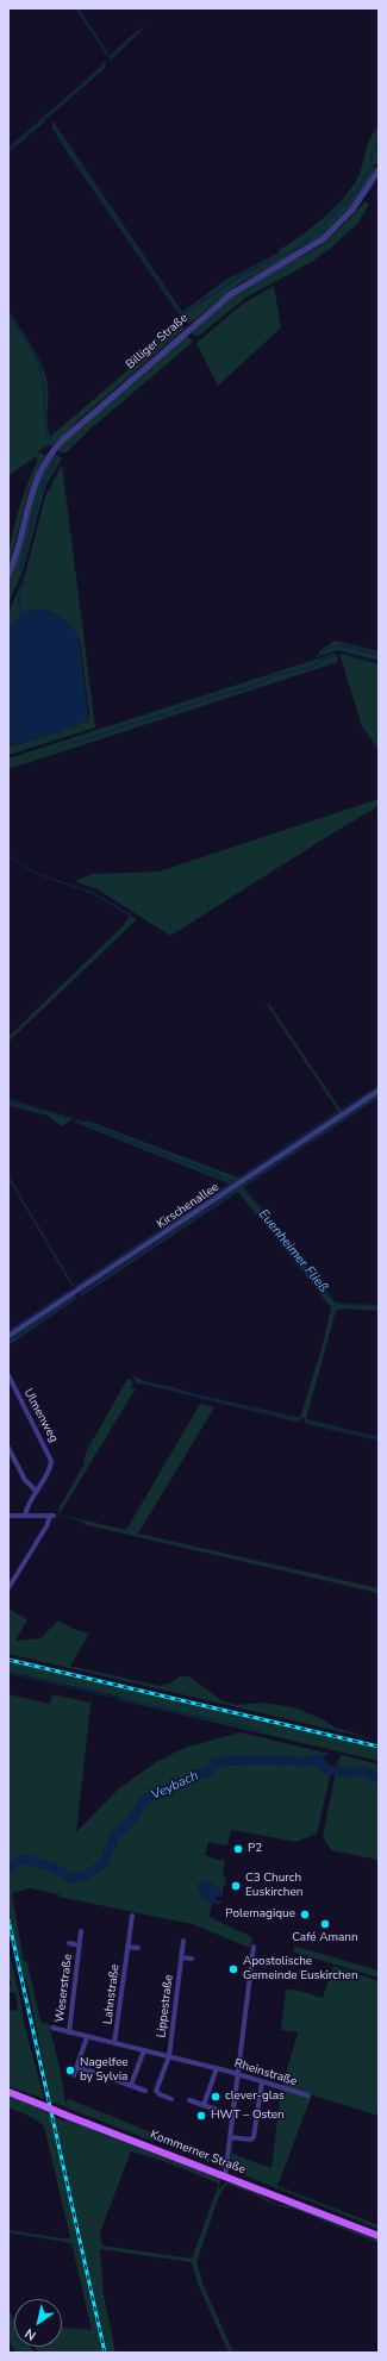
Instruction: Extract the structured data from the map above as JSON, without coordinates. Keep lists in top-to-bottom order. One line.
{"streets":{"main road":["Kommerner Straße"],"street":["Billiger Straße","Kirschenallee","Ulmenweg","Weserstraße","Lahnstraße","Lippestraße","Rheinstraße"]},"crossings":[["Weserstraße","Rheinstraße"],["Lahnstraße","Rheinstraße"],["Lippestraße","Rheinstraße"]],"water":["Euenheimer Fließ","Veybach"],"places":["P2","C3 Church Euskirchen","Polemagique","Café Amann","Apostolische Gemeinde Euskirchen","Nagelfee by Sylvia","clever-glas","HWT – Osten"],"north":"bottom left"}
